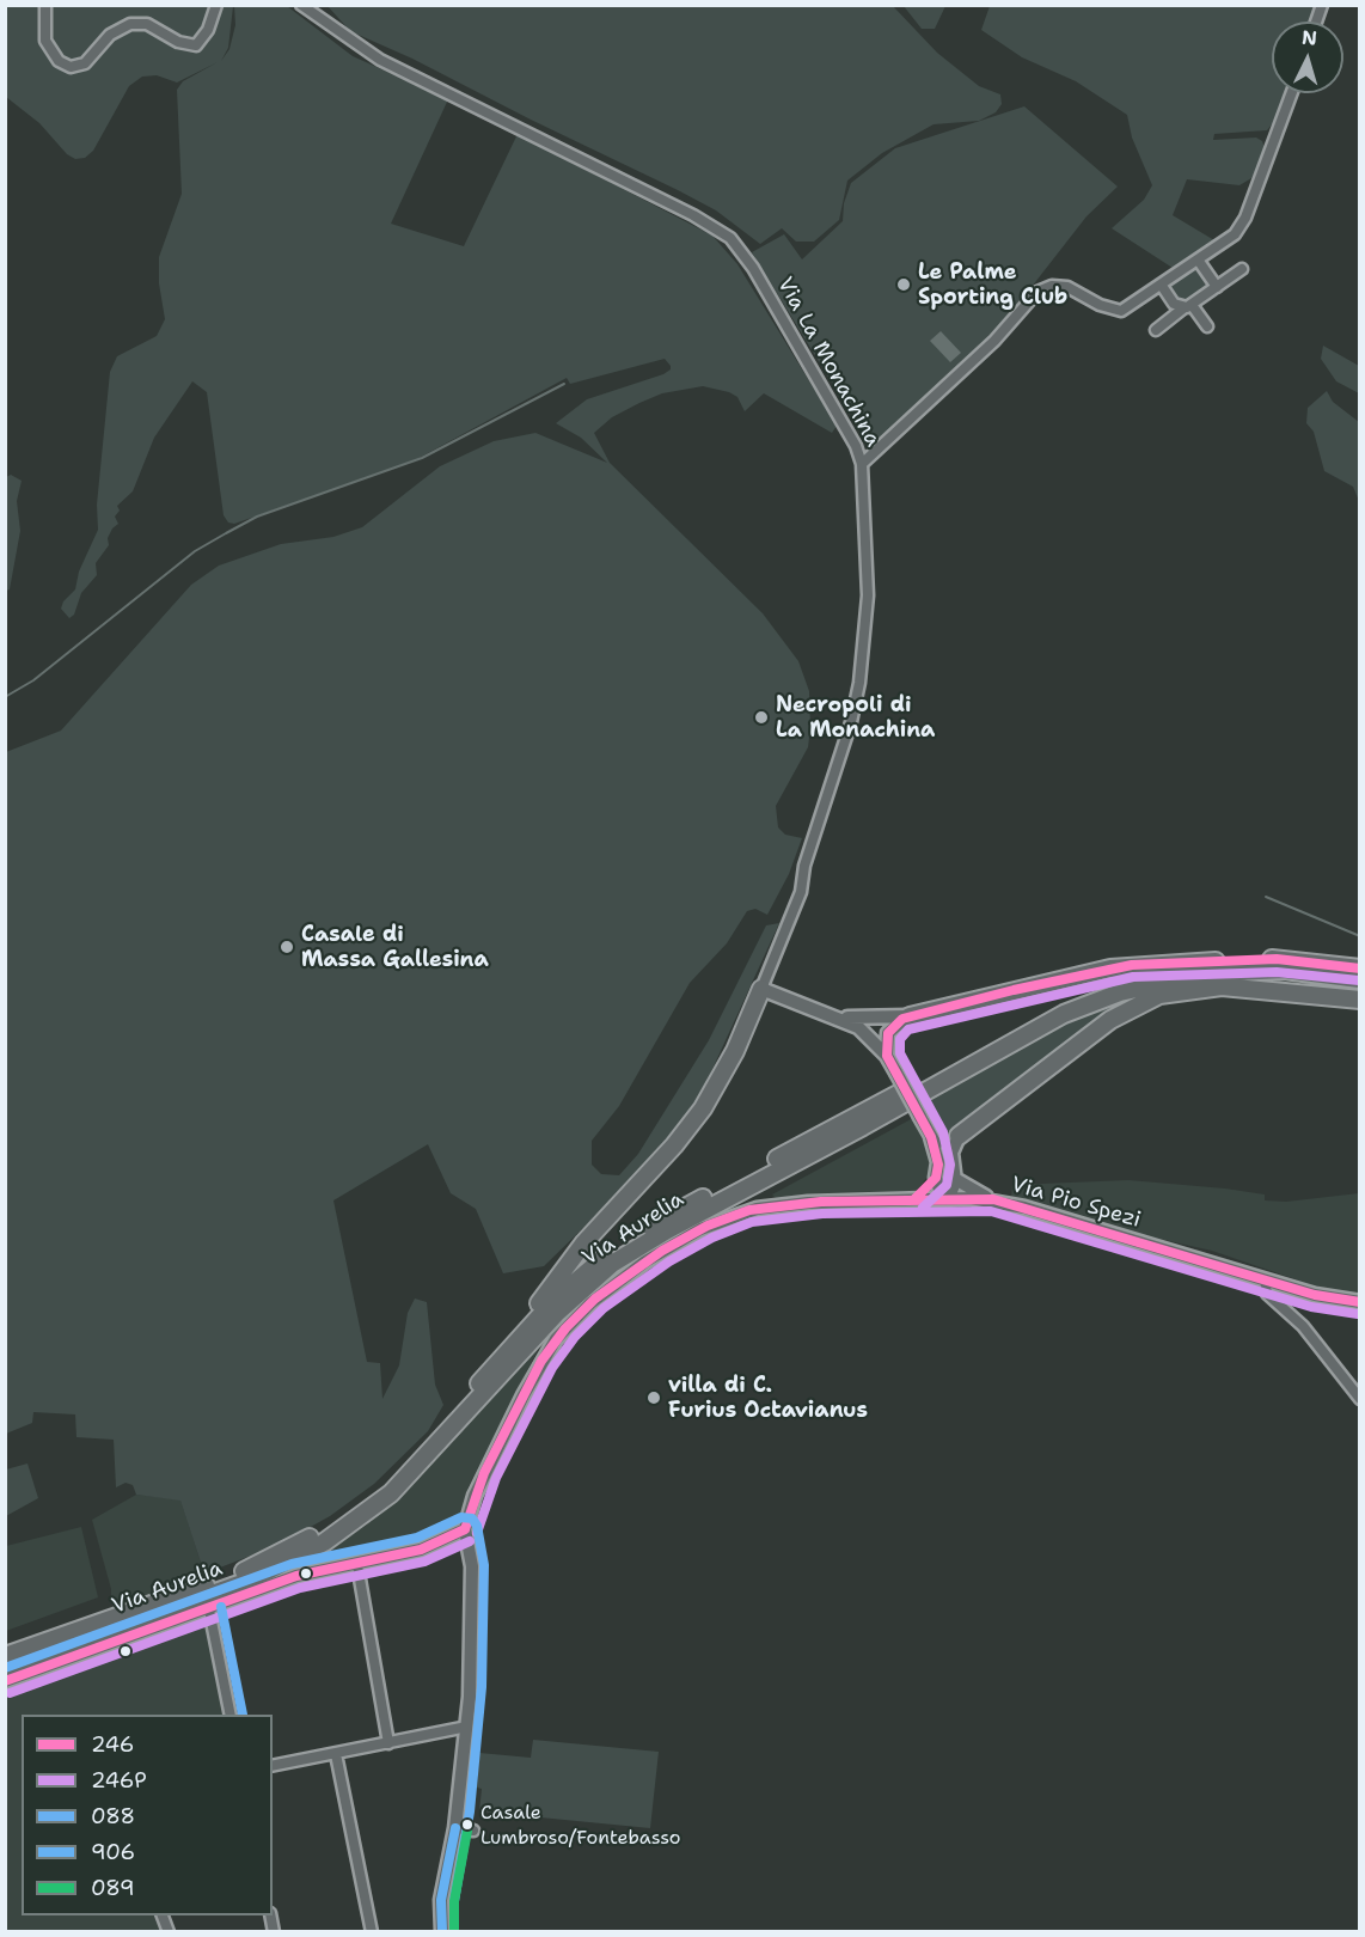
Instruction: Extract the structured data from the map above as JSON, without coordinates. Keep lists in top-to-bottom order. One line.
{"streets":{"highway":["Via Aurelia"],"street":["Via La Monachina","Via Pio Spezi"]},"crossings":[["Via Pio Spezi","Via Aurelia"]],"places":["Le Palme Sporting Club","Necropoli di La Monachina","Casale di Massa Gallesina","villa di C. Furius Octavianus","Casale Lumbroso/Fontebasso"],"lines":["transit line 246","transit line 246P","transit line 088","transit line 906","transit line 089"],"legend":["246","246P","088","906","089"],"north":"top"}
